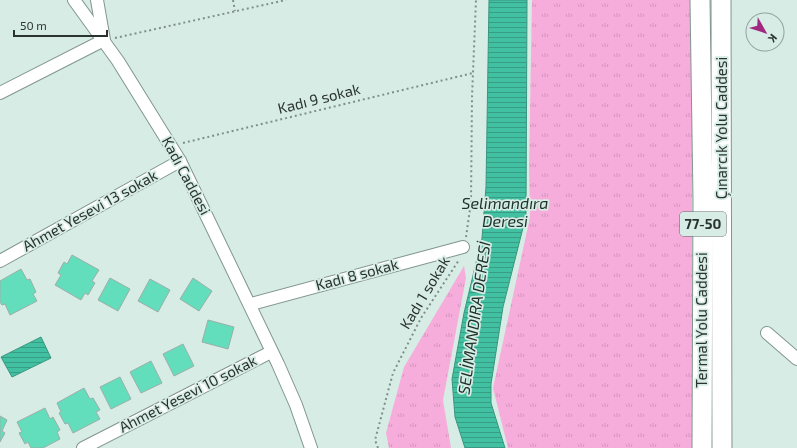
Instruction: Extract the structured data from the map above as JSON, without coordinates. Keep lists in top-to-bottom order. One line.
{"streets":{"main road":["Çınarcık Yolu Caddesi","77-50","Termal Yolu Caddesi"],"street":["Kadı Caddesi","Ahmet Yesevi 13 sokak","Kadı 8 sokak","Ahmet Yesevi 10 sokak"],"path":["Kadı 9 sokak","Kadı 1 sokak"]},"crossings":[["Kadı 9 sokak","Kadı Caddesi"],["Kadı 9 sokak","Kadı 1 sokak"],["Kadı Caddesi","Ahmet Yesevi 13 sokak"],["Kadı Caddesi","Kadı 8 sokak"],["Kadı Caddesi","Ahmet Yesevi 10 sokak"],["Kadı 8 sokak","Kadı 1 sokak"]],"water":["Selimandıra Deresi","SELİMANDIRA DERESİ"],"scale_bar":"50 m","north":"bottom right"}
